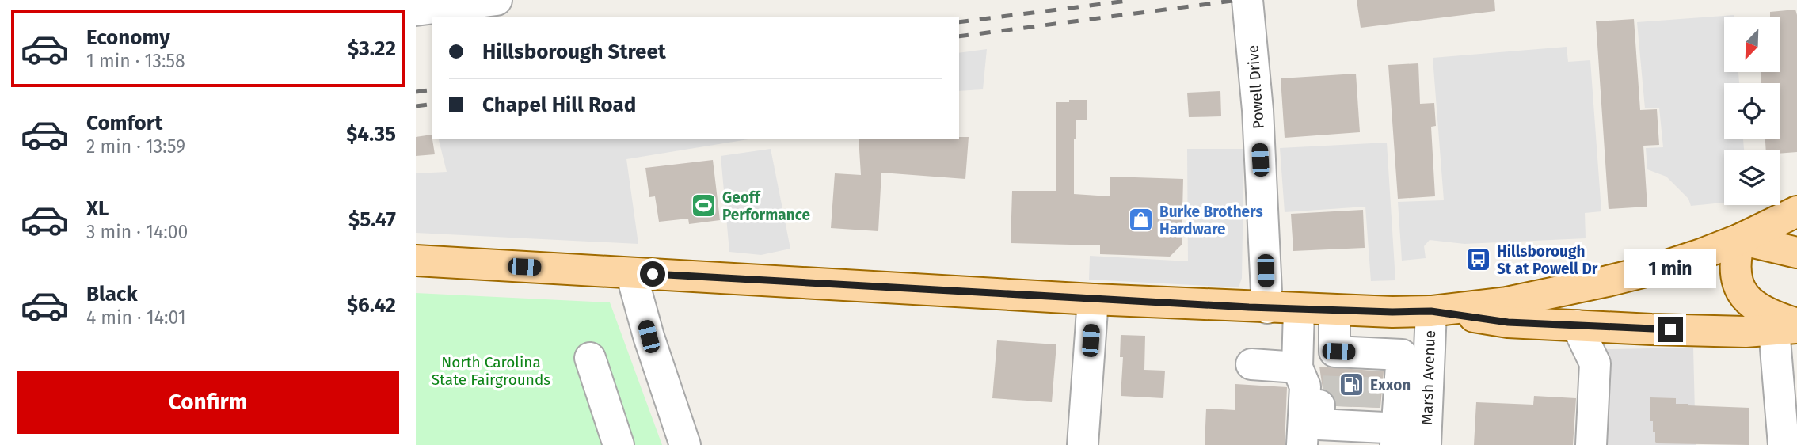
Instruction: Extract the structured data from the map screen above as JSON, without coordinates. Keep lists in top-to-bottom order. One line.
{"streets":{"street":["Powell Drive","Marsh Avenue"]},"parks":["North Carolina State Fairgrounds"],"places":{"sports":["Geoff Performance"],"shop":["Burke Brothers Hardware"],"bus stop":["Hillsborough St at Powell Dr"],"fuel station":["Exxon"]},"north":"bottom left","page":{"list":[{"name":"Economy","note":"1 min · 13:58","value":"$3.22"},{"name":"Comfort","note":"2 min · 13:59","value":"$4.35"},{"name":"XL","note":"3 min · 14:00","value":"$5.47"},{"name":"Black","note":"4 min · 14:01","value":"$6.42"}],"banner":["Hillsborough Street","Chapel Hill Road"],"bubble":"1 min","buttons":"Confirm"}}
